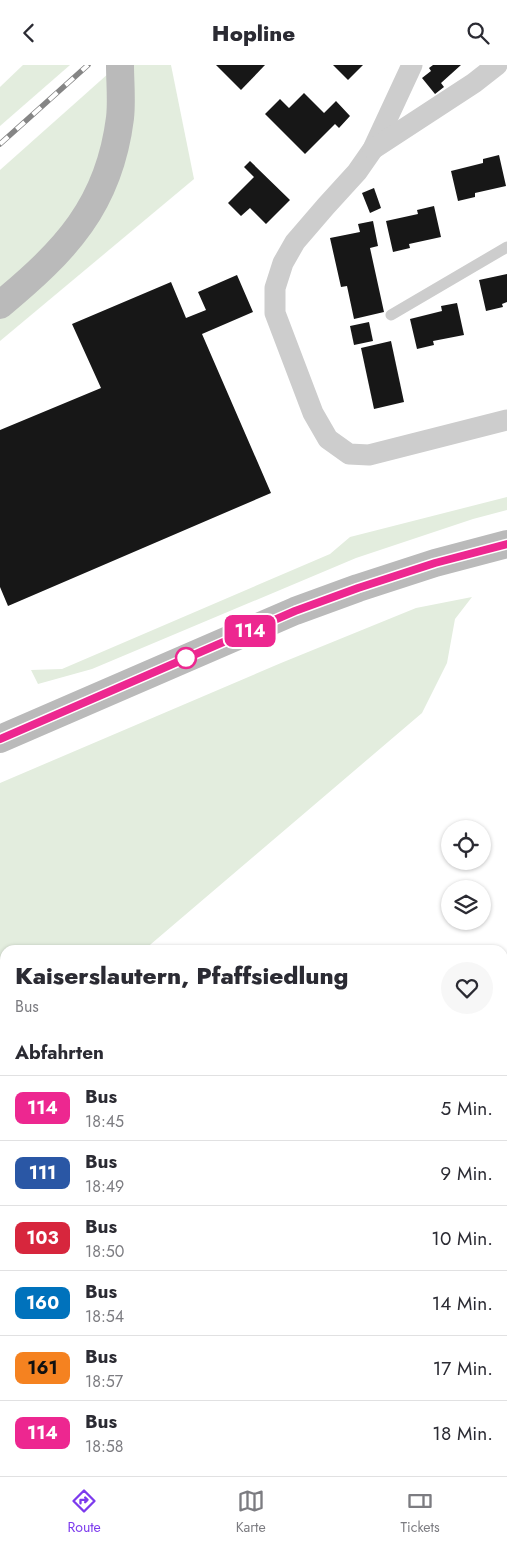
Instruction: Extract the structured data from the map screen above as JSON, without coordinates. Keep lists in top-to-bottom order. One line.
{"lines":["bus line 114"],"page":{"header":"Hopline","on_map":"114","heading":[["Kaiserslautern, Pfaffsiedlung","Bus"],"Abfahrten"],"list":[{"mark":"114","name":"Bus","note":"18:45","value":"5 Min."},{"mark":"111","name":"Bus","note":"18:49","value":"9 Min."},{"mark":"103","name":"Bus","note":"18:50","value":"10 Min."},{"mark":"160","name":"Bus","note":"18:54","value":"14 Min."},{"mark":"161","name":"Bus","note":"18:57","value":"17 Min."},{"mark":"114","name":"Bus","note":"18:58","value":"18 Min."}],"tabs":["Route","Karte","Tickets"]}}
